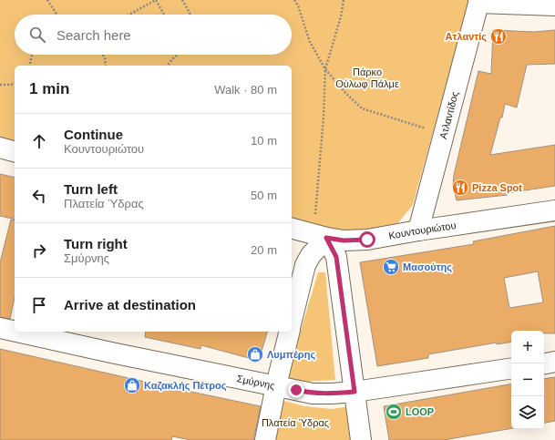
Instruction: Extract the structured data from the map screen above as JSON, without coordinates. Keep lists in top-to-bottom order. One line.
{"streets":{"main road":["Ατλαντίδος","Κουντουριώτου","Σμύρνης"]},"crossings":[["Ατλαντίδος","Κουντουριώτου"]],"parks":["Πάρκο Ούλωφ Πάλμε","Πλατεία Ύδρας"],"places":{"restaurant":["Ατλαντίς","Pizza Spot"],"supermarket":["Μασούτης"],"shop":["Λυμπέρης","Καζακλής Πέτρος"],"sports":["LOOP"]},"page":{"search":"Search here","heading":["1 min","Walk · 80 m"],"list":[["Continue","Κουντουριώτου","10 m"],["Turn left","Πλατεία Ύδρας","50 m"],["Turn right","Σμύρνης","20 m"],"Arrive at destination"],"map_buttons":["+","−"]}}
